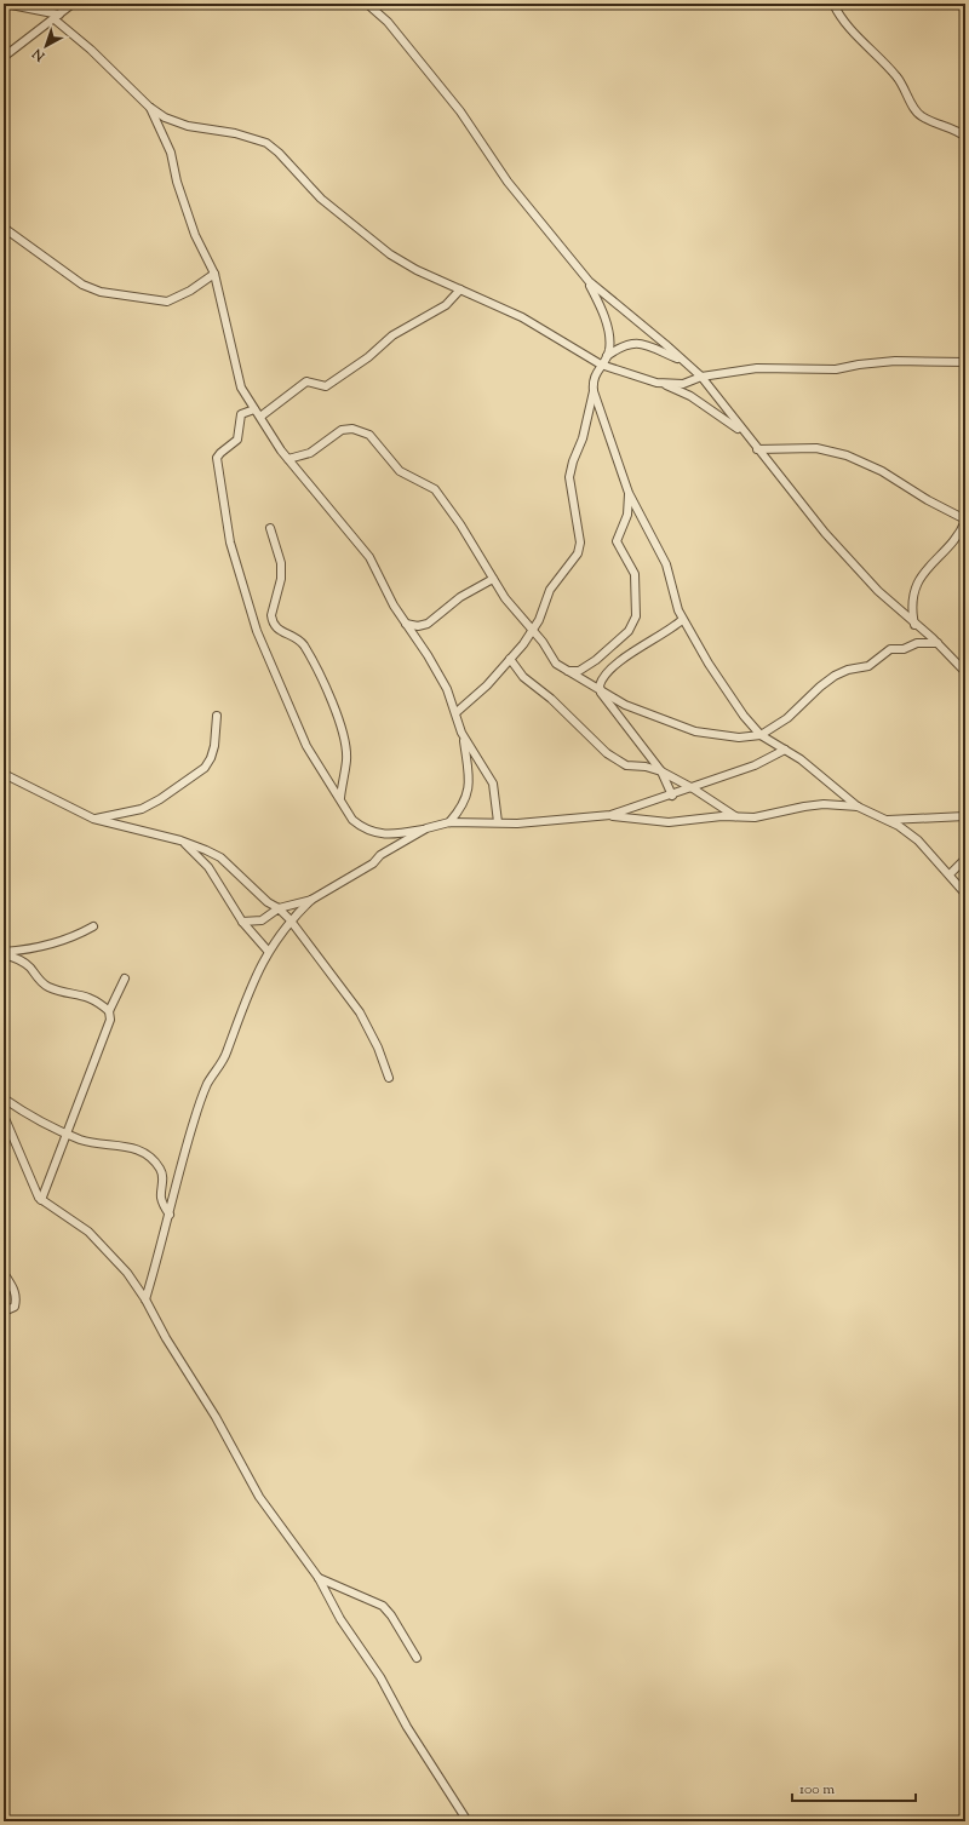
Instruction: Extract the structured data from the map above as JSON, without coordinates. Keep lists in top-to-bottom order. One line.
{"scale_bar":"100 m","north":"bottom left"}
